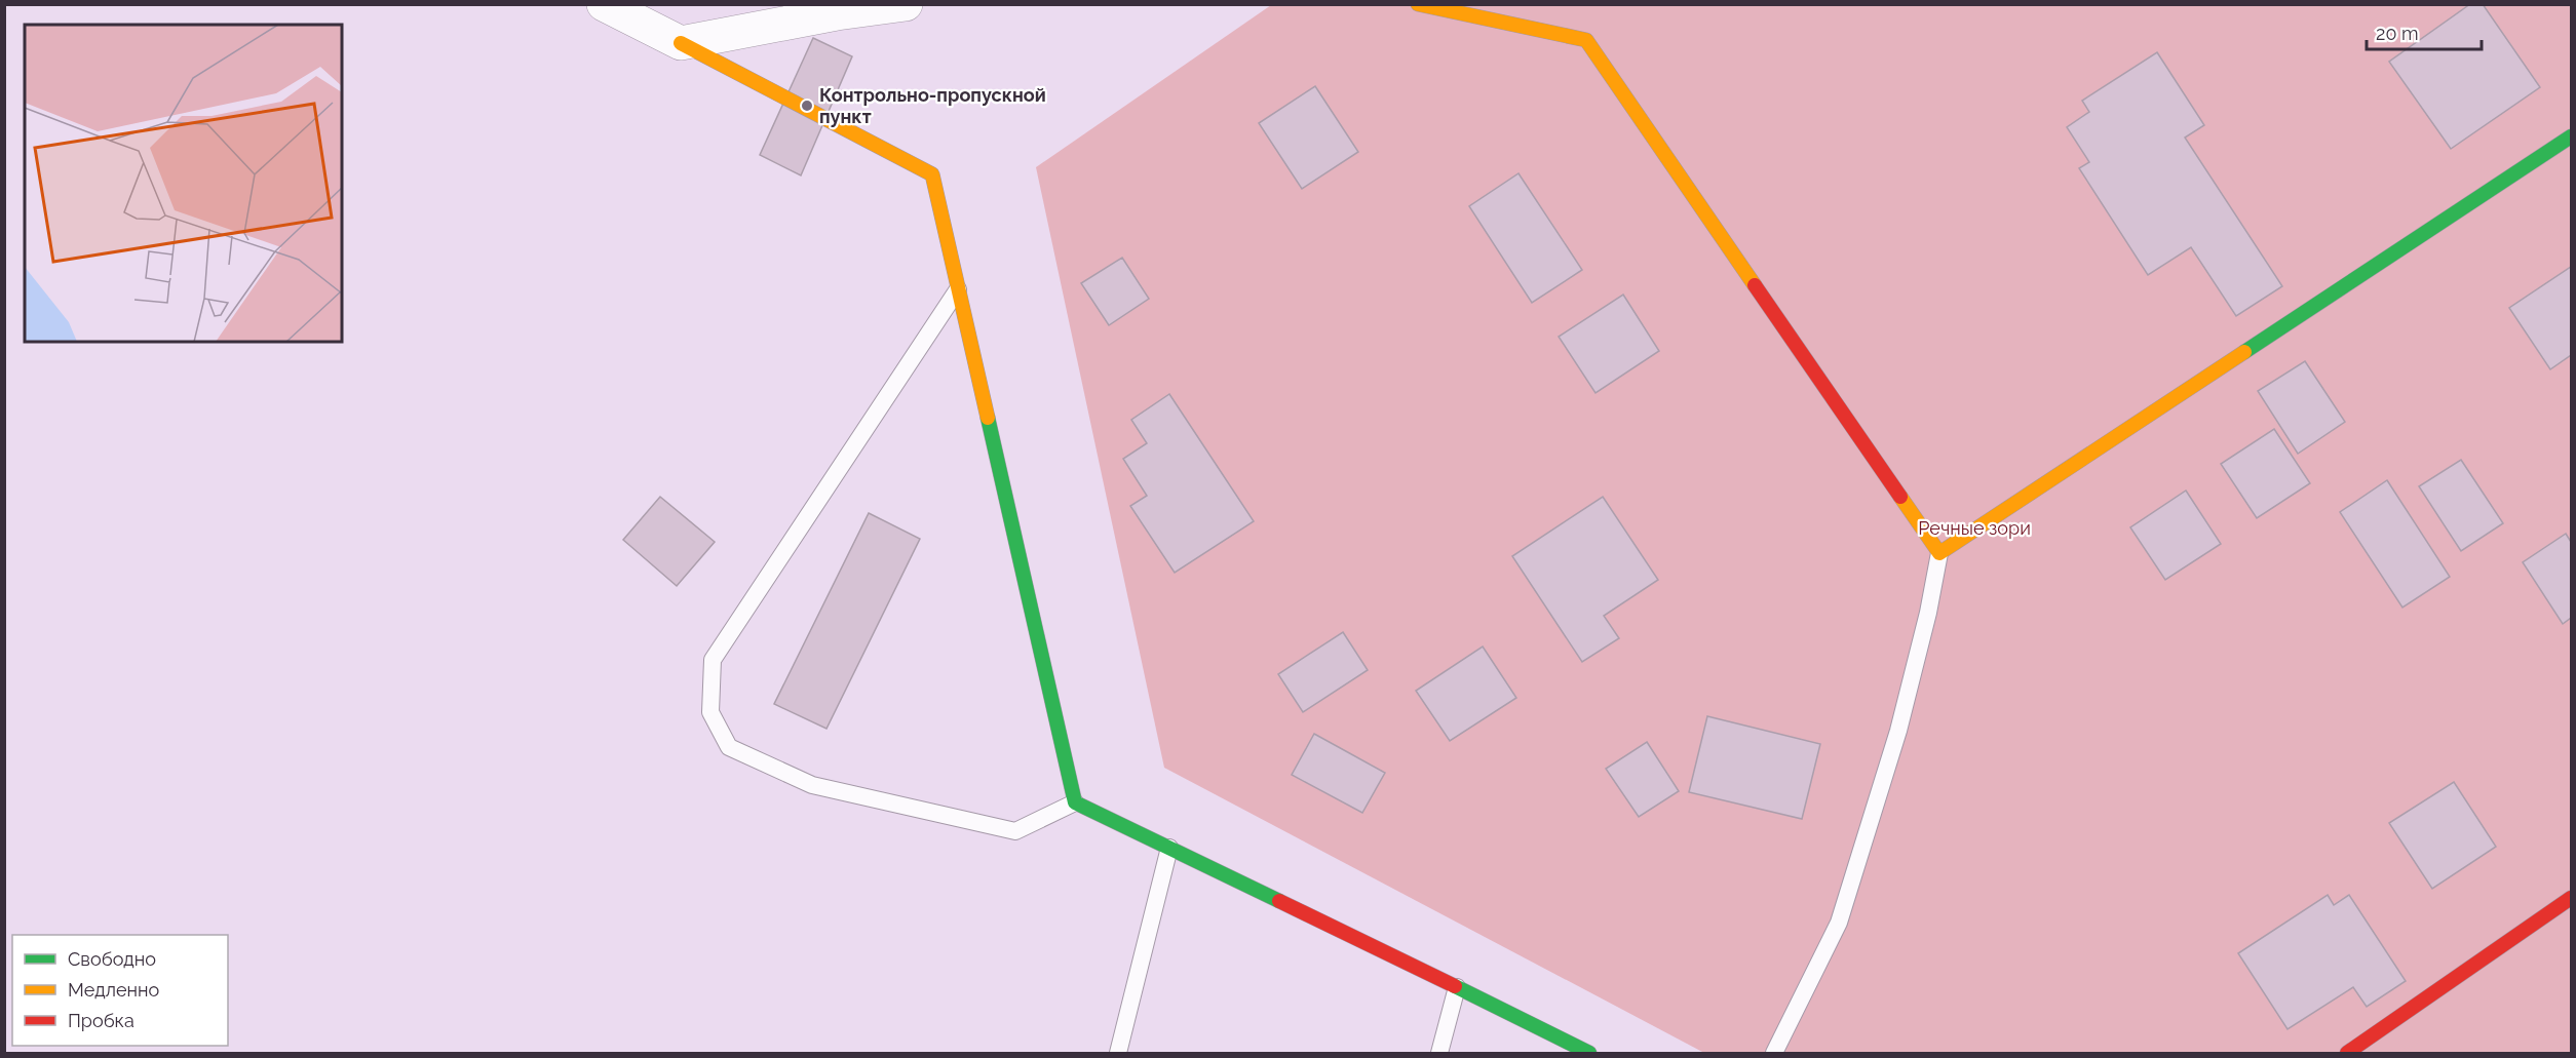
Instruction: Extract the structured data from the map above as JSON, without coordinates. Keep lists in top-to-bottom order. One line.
{"parks":["Речные зори"],"places":["Контрольно-пропускной пункт"],"legend":["Свободно","Медленно","Пробка"],"scale_bar":"20 m"}
